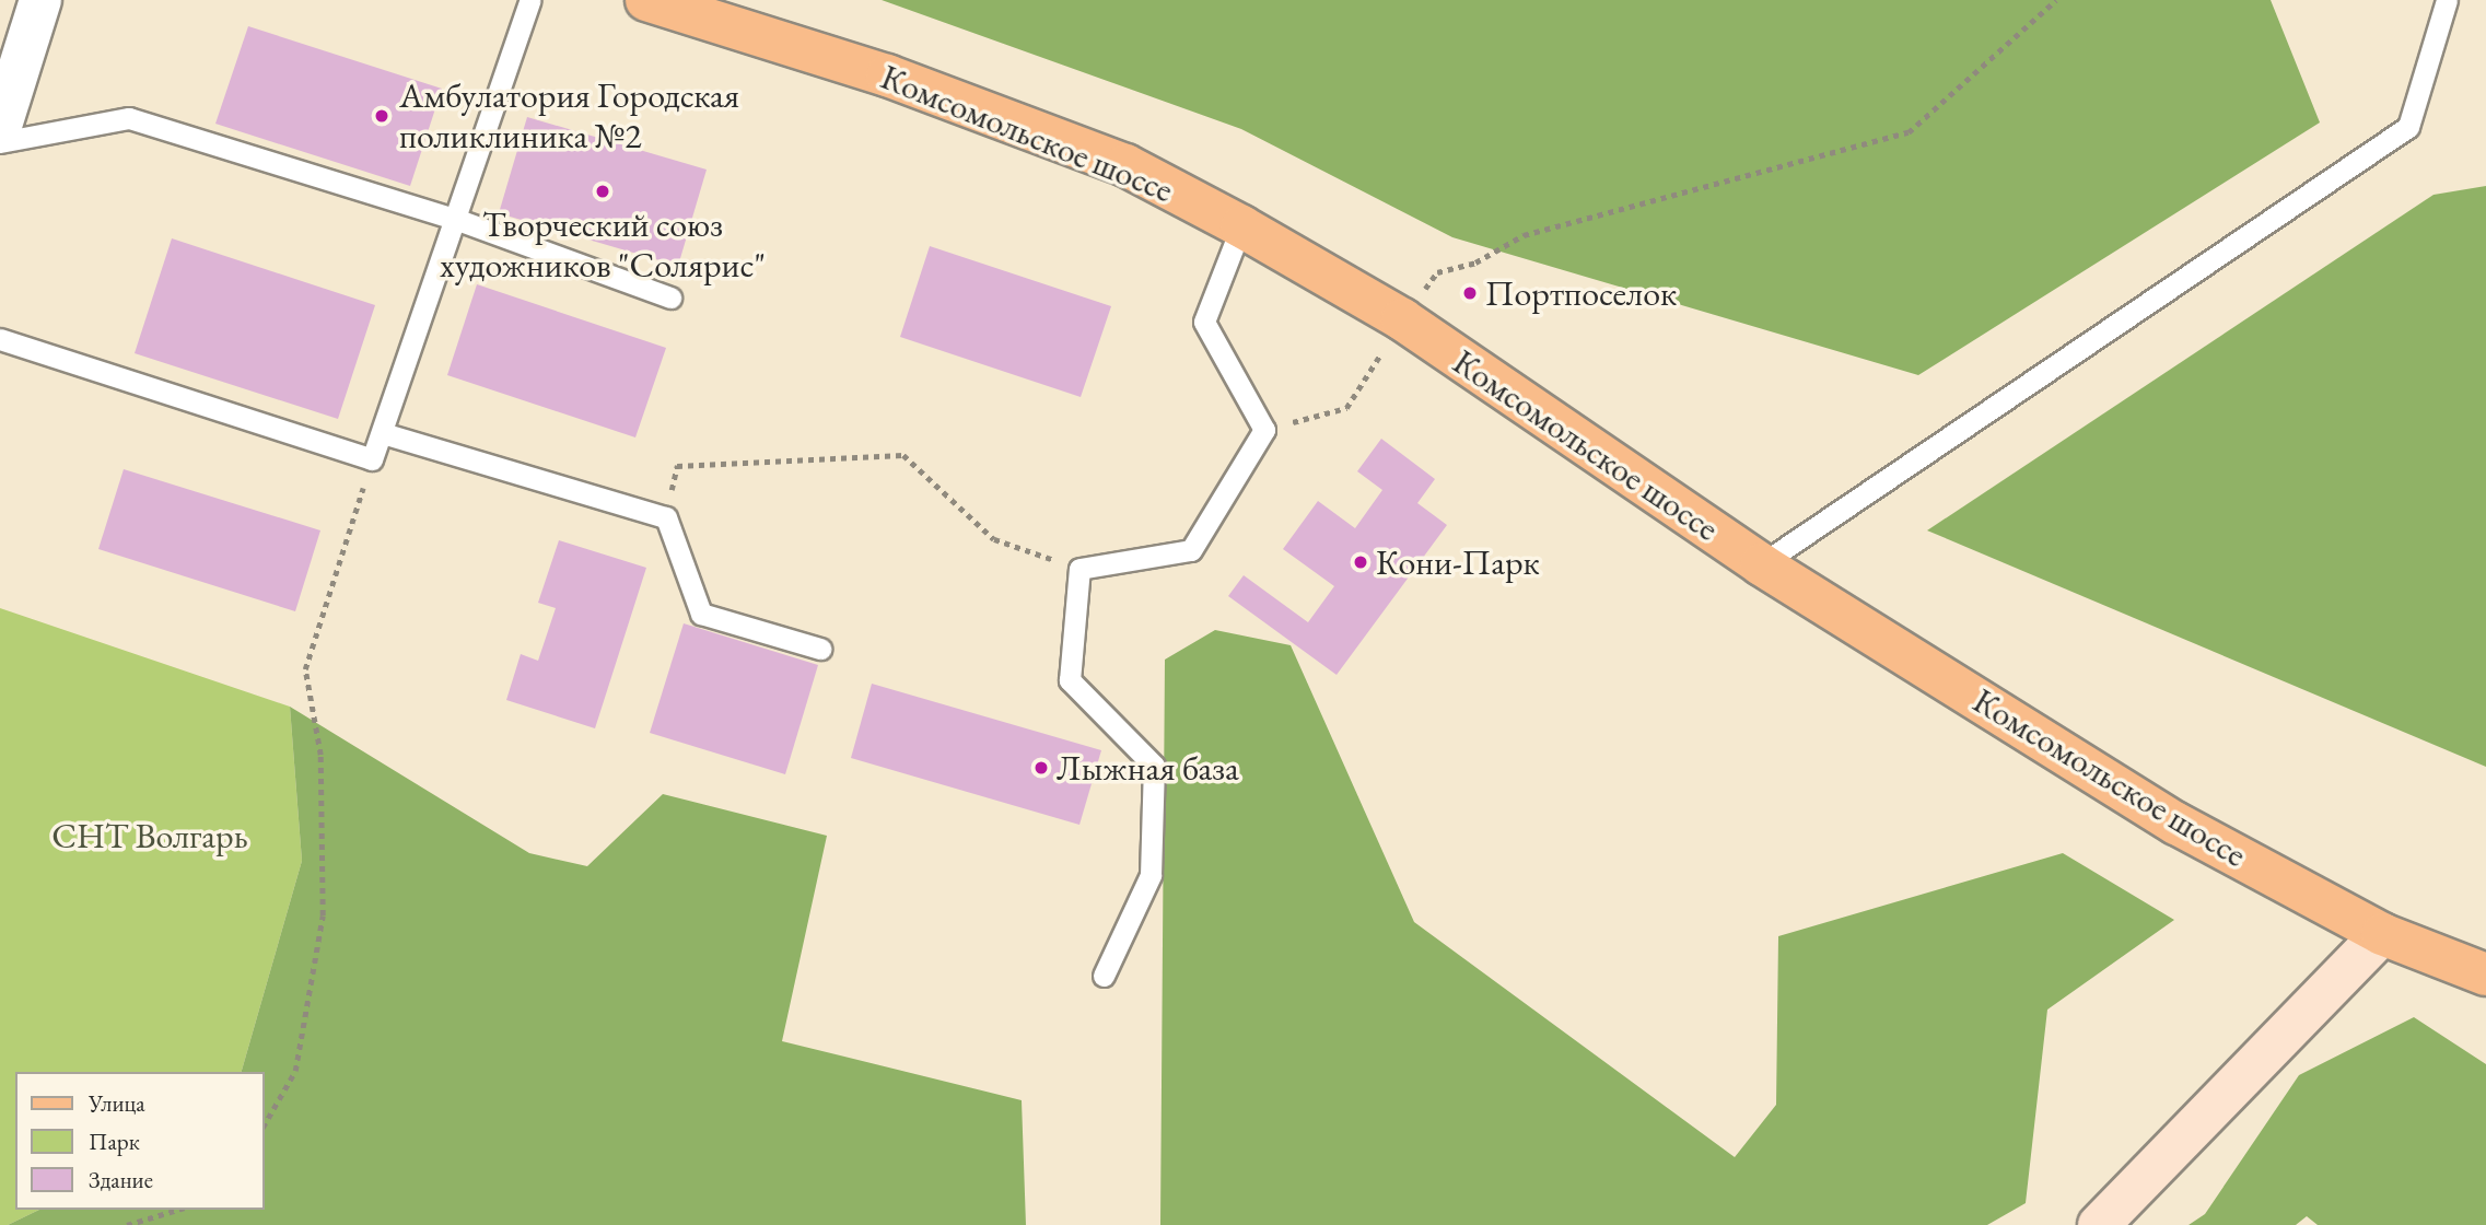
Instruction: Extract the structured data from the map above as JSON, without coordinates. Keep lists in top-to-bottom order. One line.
{"streets":{"main road":["Комсомольское шоссе"]},"parks":["СНТ Волгарь"],"places":["Амбулатория Городская поликлиника №2","Творческий союз художников \"Солярис\"","Портпоселок","Кони-Парк","Лыжная база"],"legend":["Улица","Парк","Здание"]}
